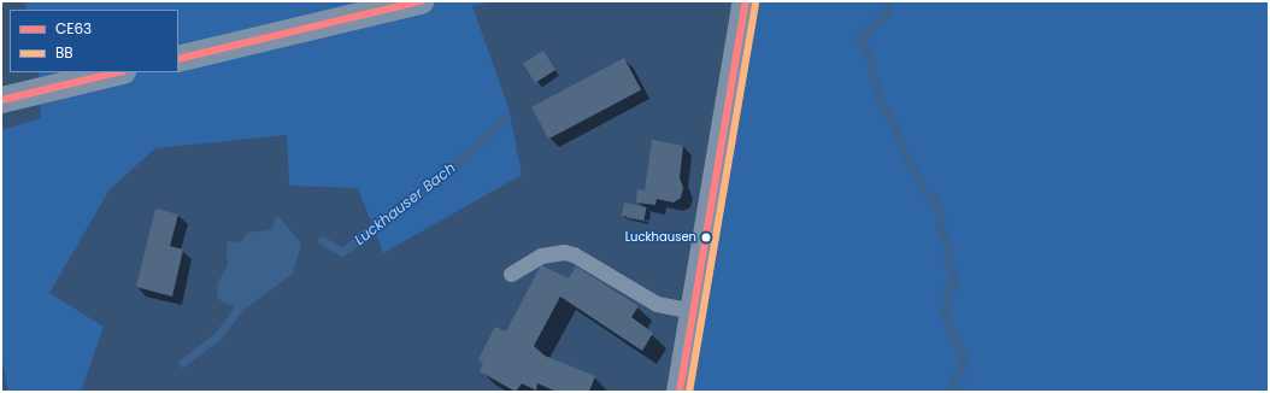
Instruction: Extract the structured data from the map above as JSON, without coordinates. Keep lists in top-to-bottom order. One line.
{"water":["Luckhauser Bach"],"places":["Luckhausen"],"lines":["transit line CE63","transit line BB"],"legend":["CE63","BB"]}
